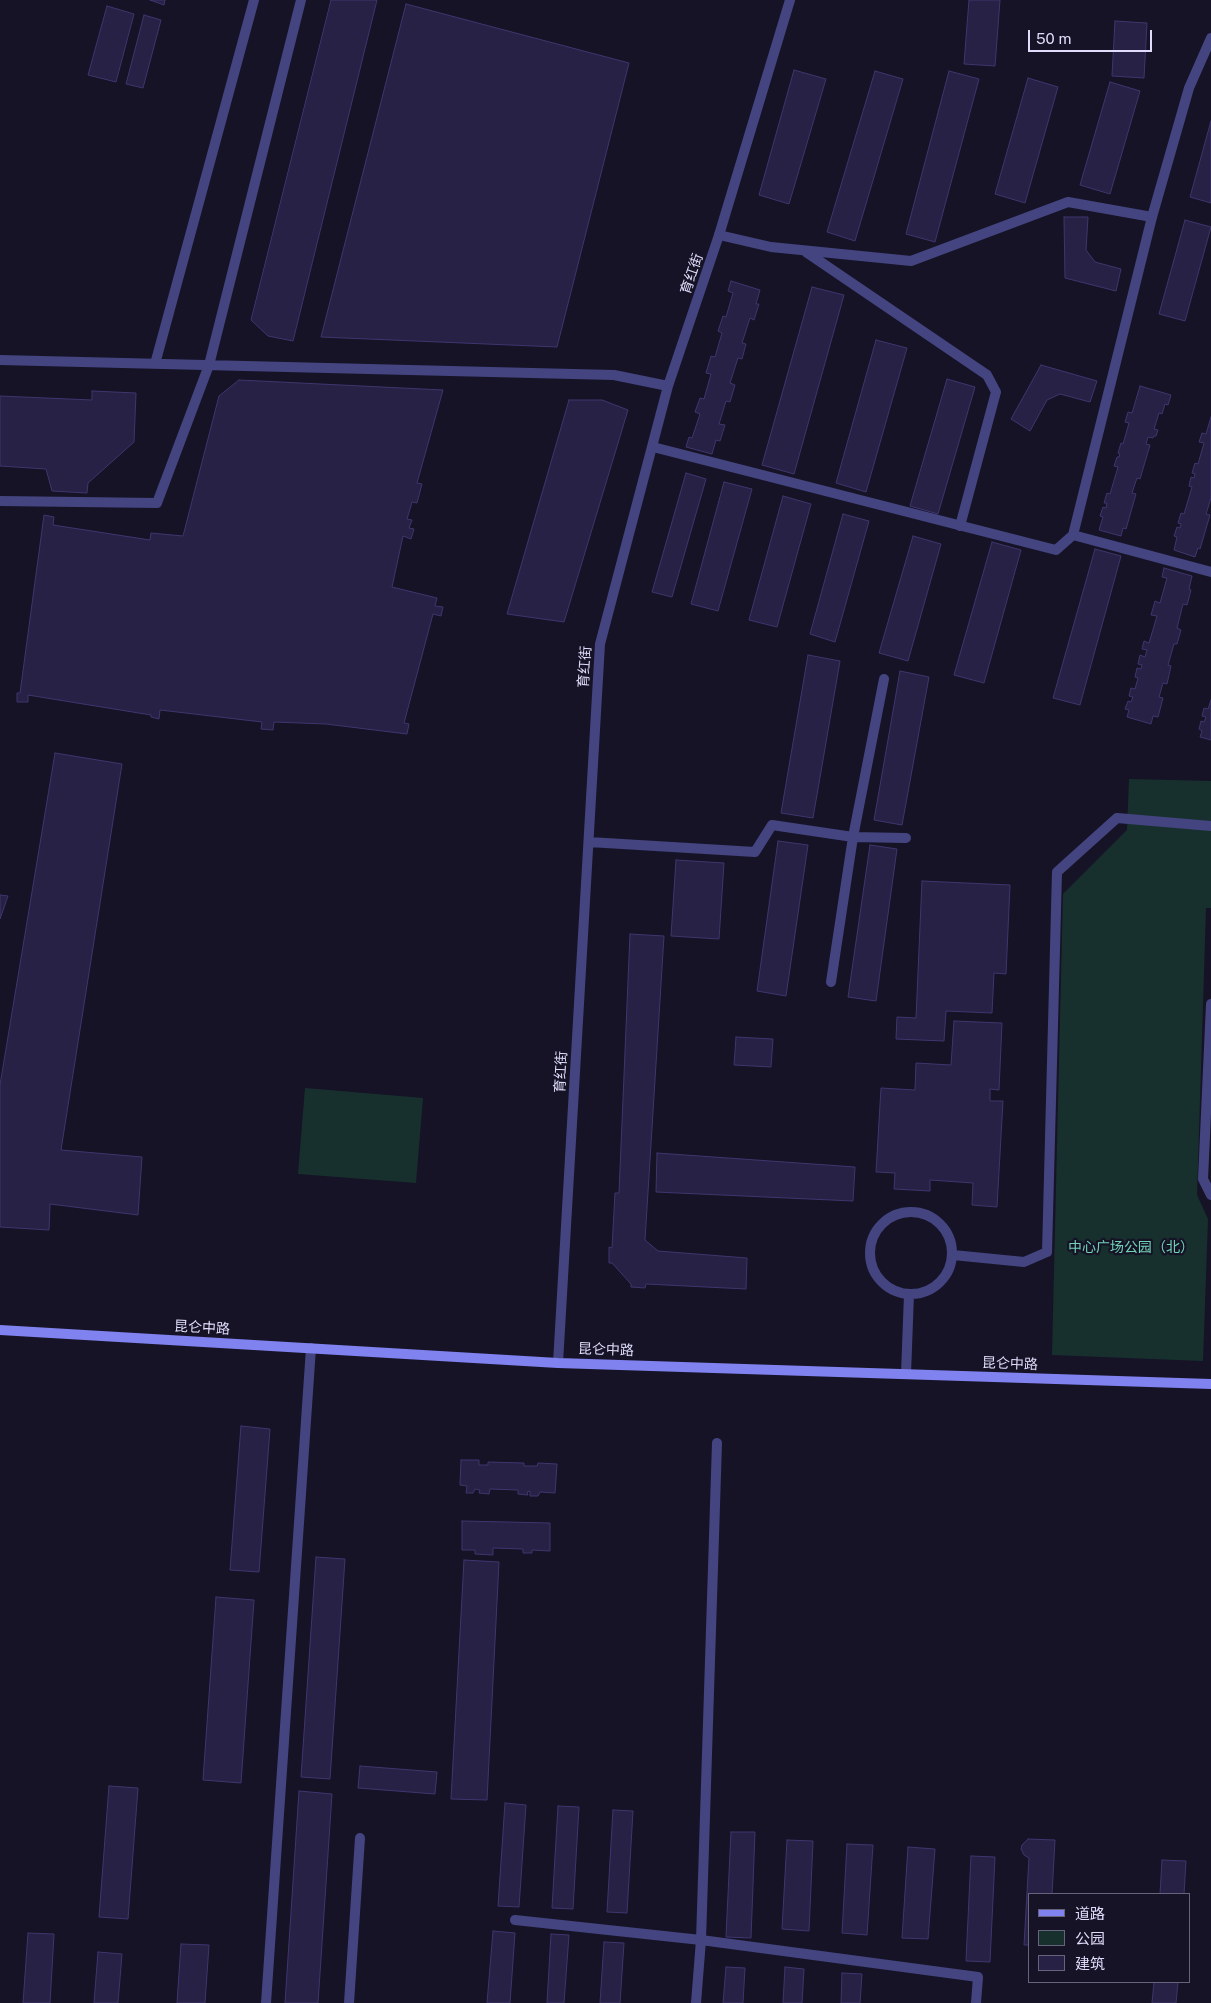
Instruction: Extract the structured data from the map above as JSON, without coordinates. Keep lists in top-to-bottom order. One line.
{"streets":{"main road":["昆仑中路"],"street":["育红街"]},"crossings":[["育红街","昆仑中路"]],"parks":["中心广场公园（北）"],"legend":["道路","公园","建筑"],"scale_bar":"50 m"}
